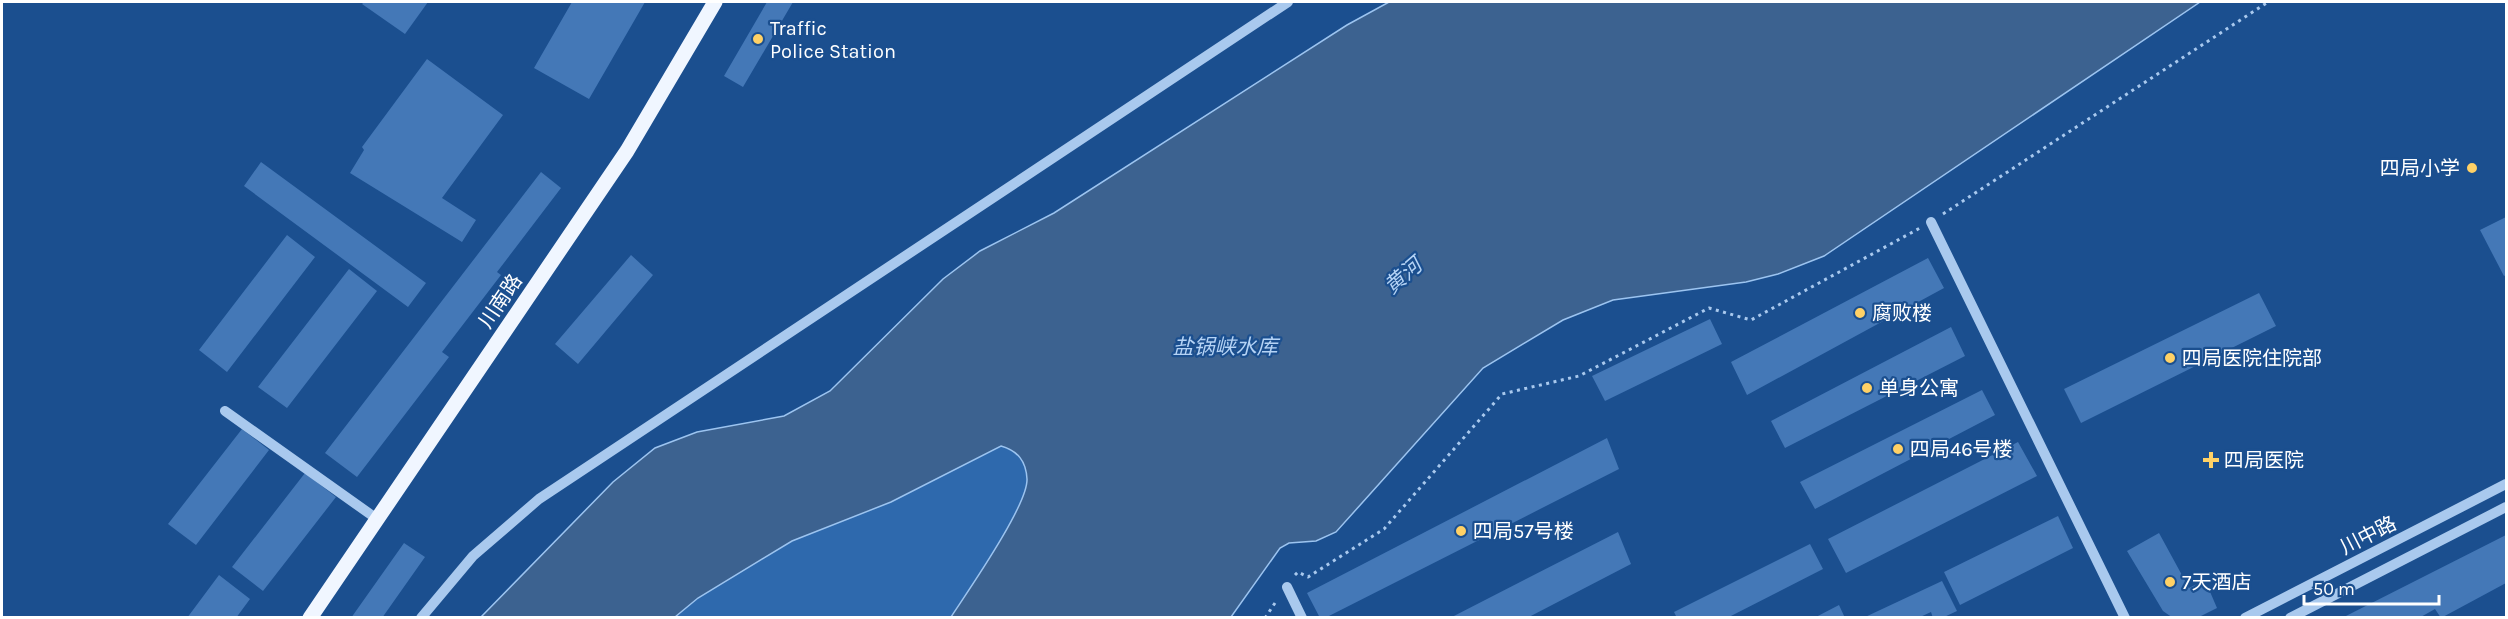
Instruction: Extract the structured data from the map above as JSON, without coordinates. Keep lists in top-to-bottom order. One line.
{"streets":{"main road":["川南路"],"street":["川中路"]},"water":["黄河","盐锅峡水库"],"places":{"other":["Traffic Police Station","四局小学","腐败楼","四局医院住院部","单身公寓","四局46号楼","四局57号楼","7天酒店"],"health":["四局医院"]},"scale_bar":"50 m"}
